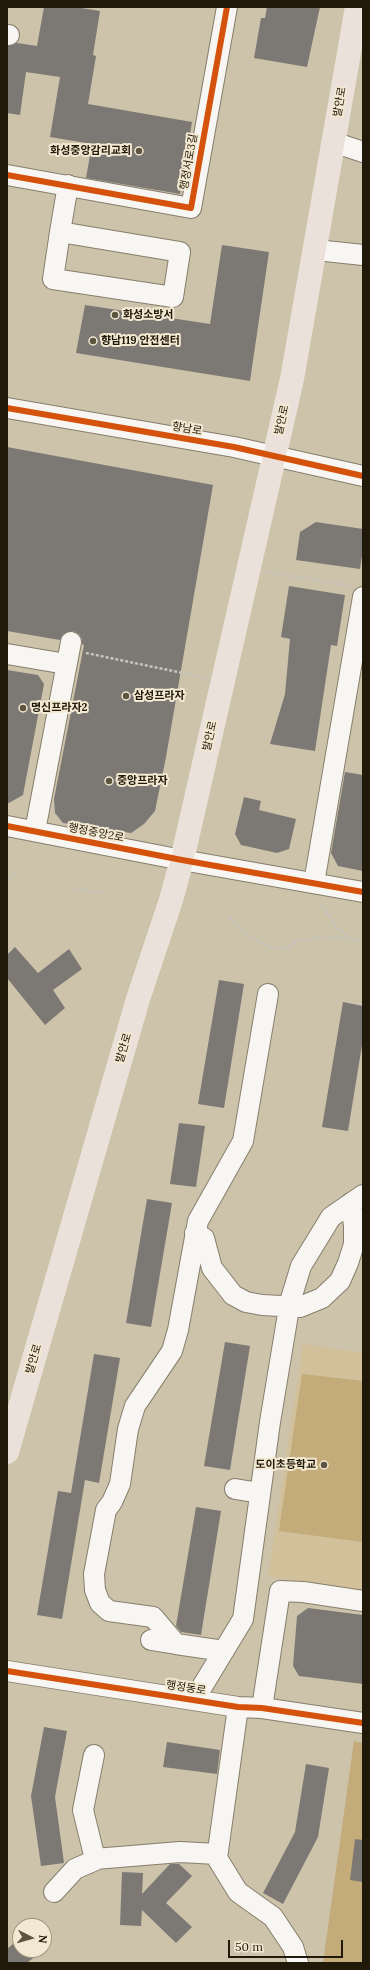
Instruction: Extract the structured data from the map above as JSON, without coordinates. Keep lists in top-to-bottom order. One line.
{"streets":{"main road":["발안로"],"street":["행정서로3길","향남로","행정중앙2로","행정동로"]},"crossings":[["발안로","향남로"],["발안로","행정중앙2로"]],"places":["화성중앙감리교회","화성소방서","향남119 안전센터","삼성프라자","명신프라자2","중앙프라자","도이초등학교"],"scale_bar":"50 m","north":"right"}
